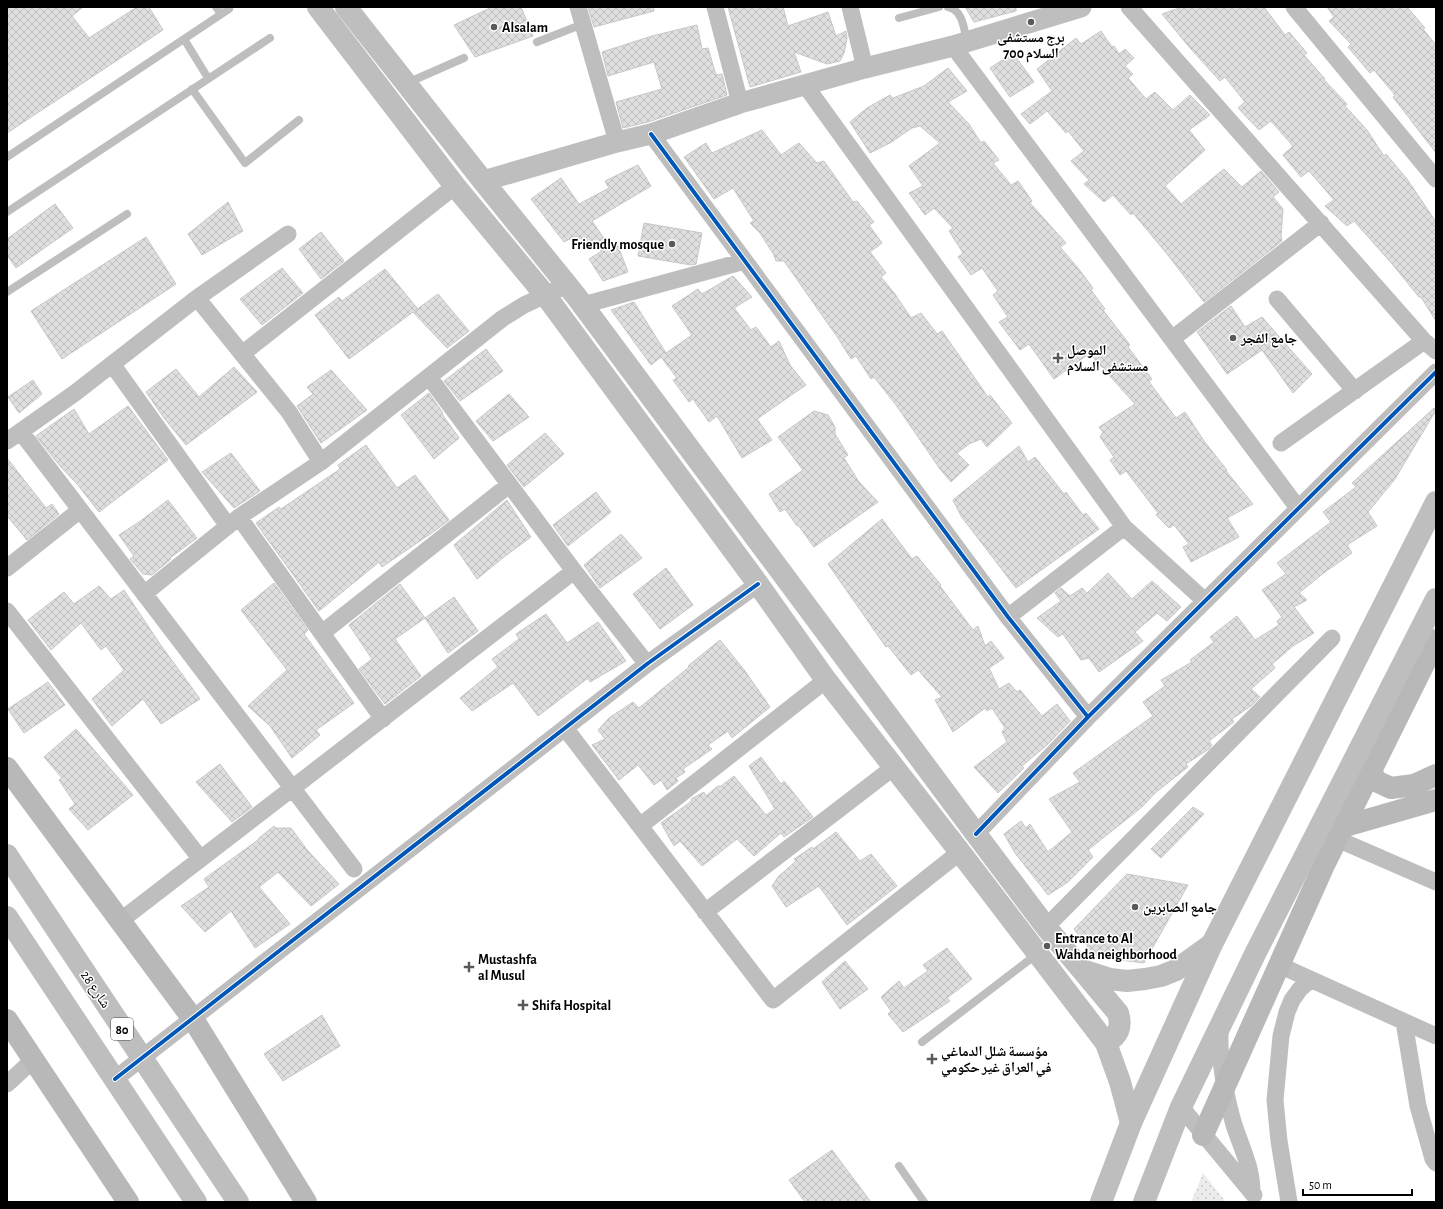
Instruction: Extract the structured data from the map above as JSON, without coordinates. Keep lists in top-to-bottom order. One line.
{"streets":{"main road":["شارع 28","80"]},"places":{"other":["برج مستشفى السلام 700","Alsalam","Friendly mosque","جامع الفجر","جامع الصابرين","Entrance to Al Wahda neighborhood"],"health":["الموصل مستشفى السلام","Mustashfa al Musul","Shifa Hospital","مؤسسة شلل الدماغي في العراق غير حكومي"]},"scale_bar":"50 m"}
